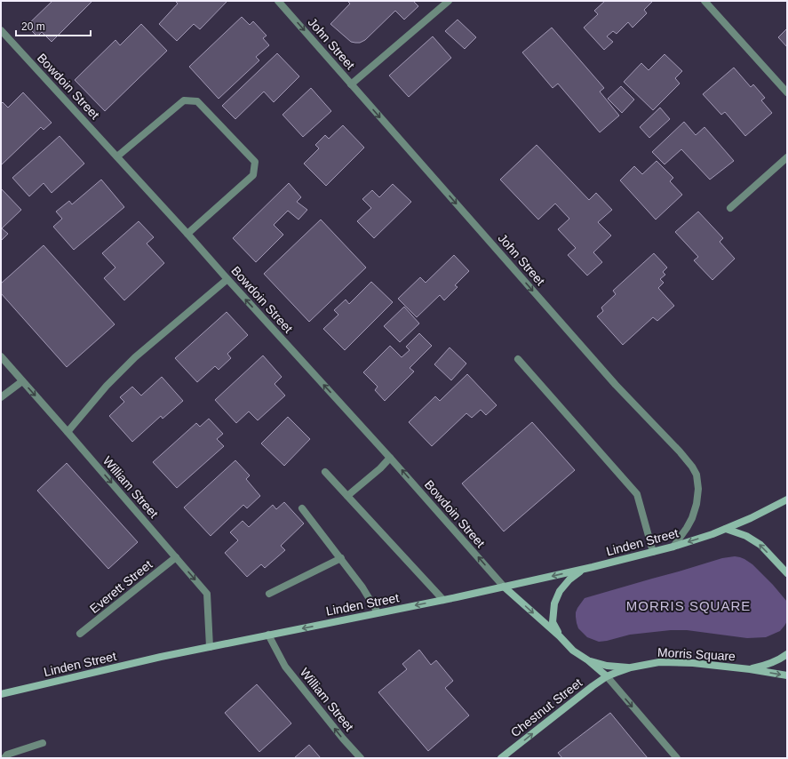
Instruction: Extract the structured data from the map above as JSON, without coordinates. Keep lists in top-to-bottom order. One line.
{"streets":{"main road":["Linden Street","Morris Square","Chestnut Street"],"street":["John Street","Bowdoin Street","William Street","Everett Street"]},"crossings":[["John Street","Linden Street"],["Bowdoin Street","Linden Street"],["William Street","Linden Street"],["William Street","Everett Street"],["Morris Square","Chestnut Street"]],"one_way":["Linden Street","Chestnut Street"],"districts":["MORRIS SQUARE"],"scale_bar":"20 m"}
